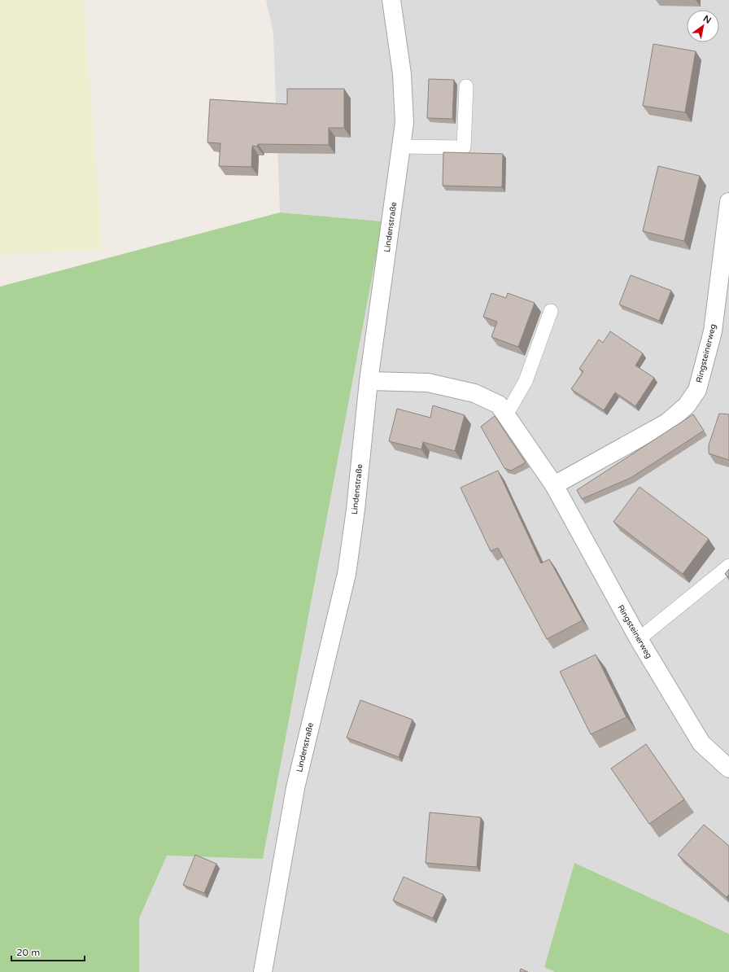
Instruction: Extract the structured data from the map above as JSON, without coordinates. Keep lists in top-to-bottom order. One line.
{"streets":{"street":["Lindenstraße","Ringsteinerweg"]},"crossings":[["Lindenstraße","Ringsteinerweg"]],"scale_bar":"20 m","north":"top right"}
